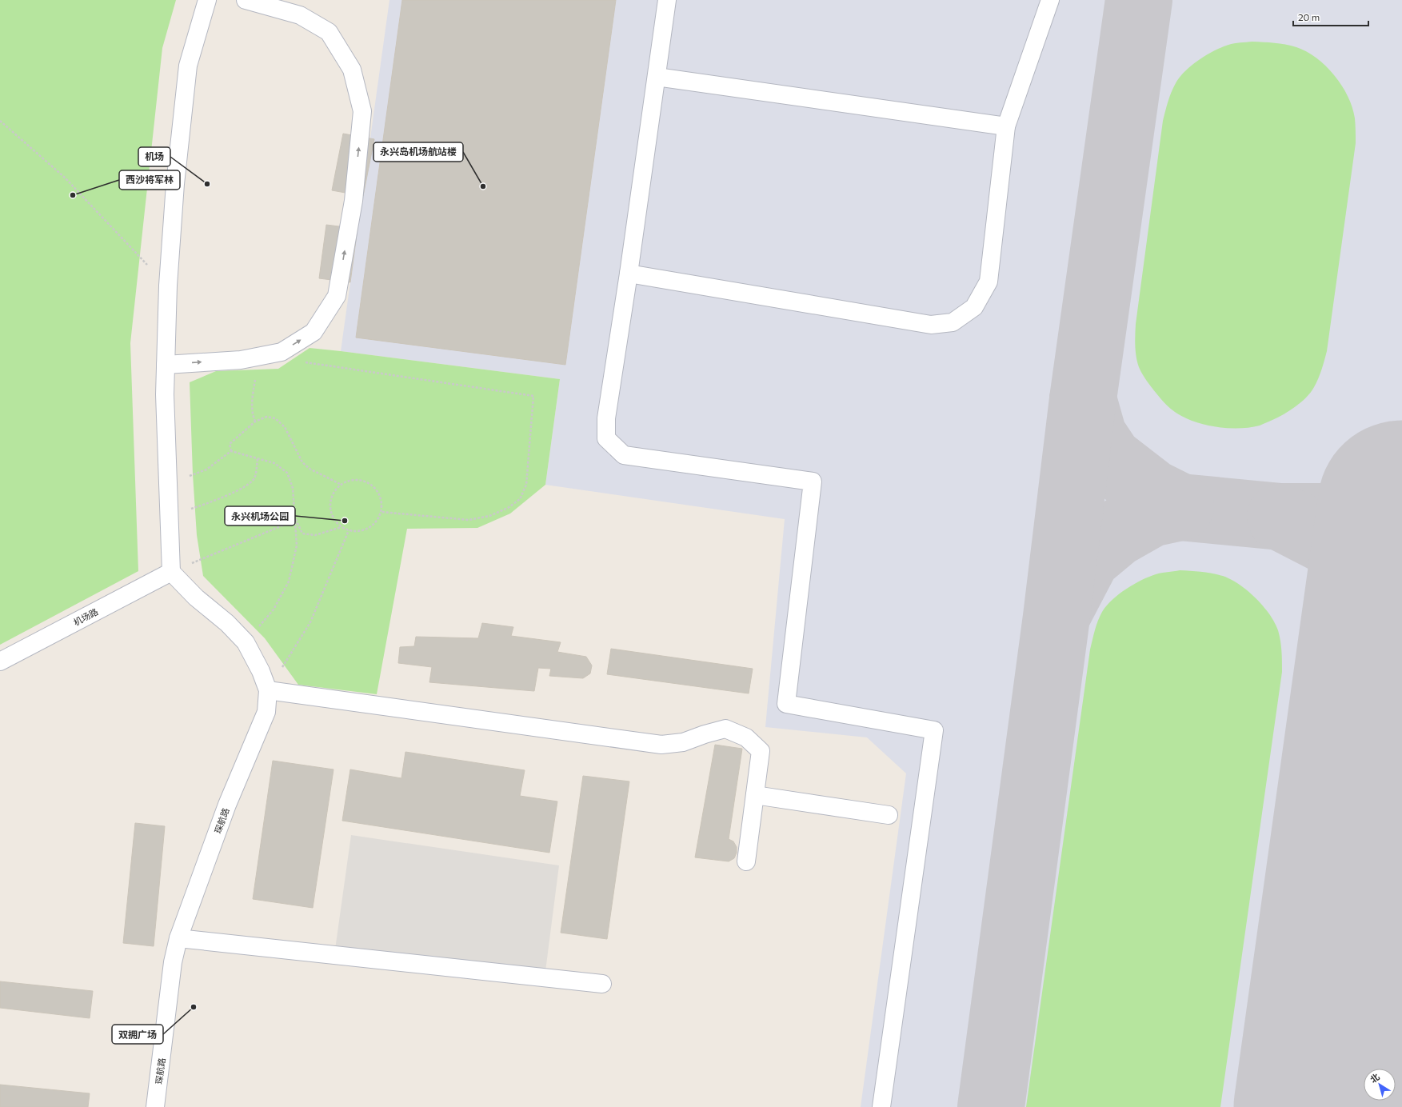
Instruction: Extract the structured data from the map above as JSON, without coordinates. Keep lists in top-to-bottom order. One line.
{"streets":{"street":["机场路","琛航路"]},"crossings":[["机场路","琛航路"]],"places":["机场","永兴岛机场航站楼","西沙将军林","永兴机场公园","双拥广场"],"scale_bar":"20 m","north":"top left"}
